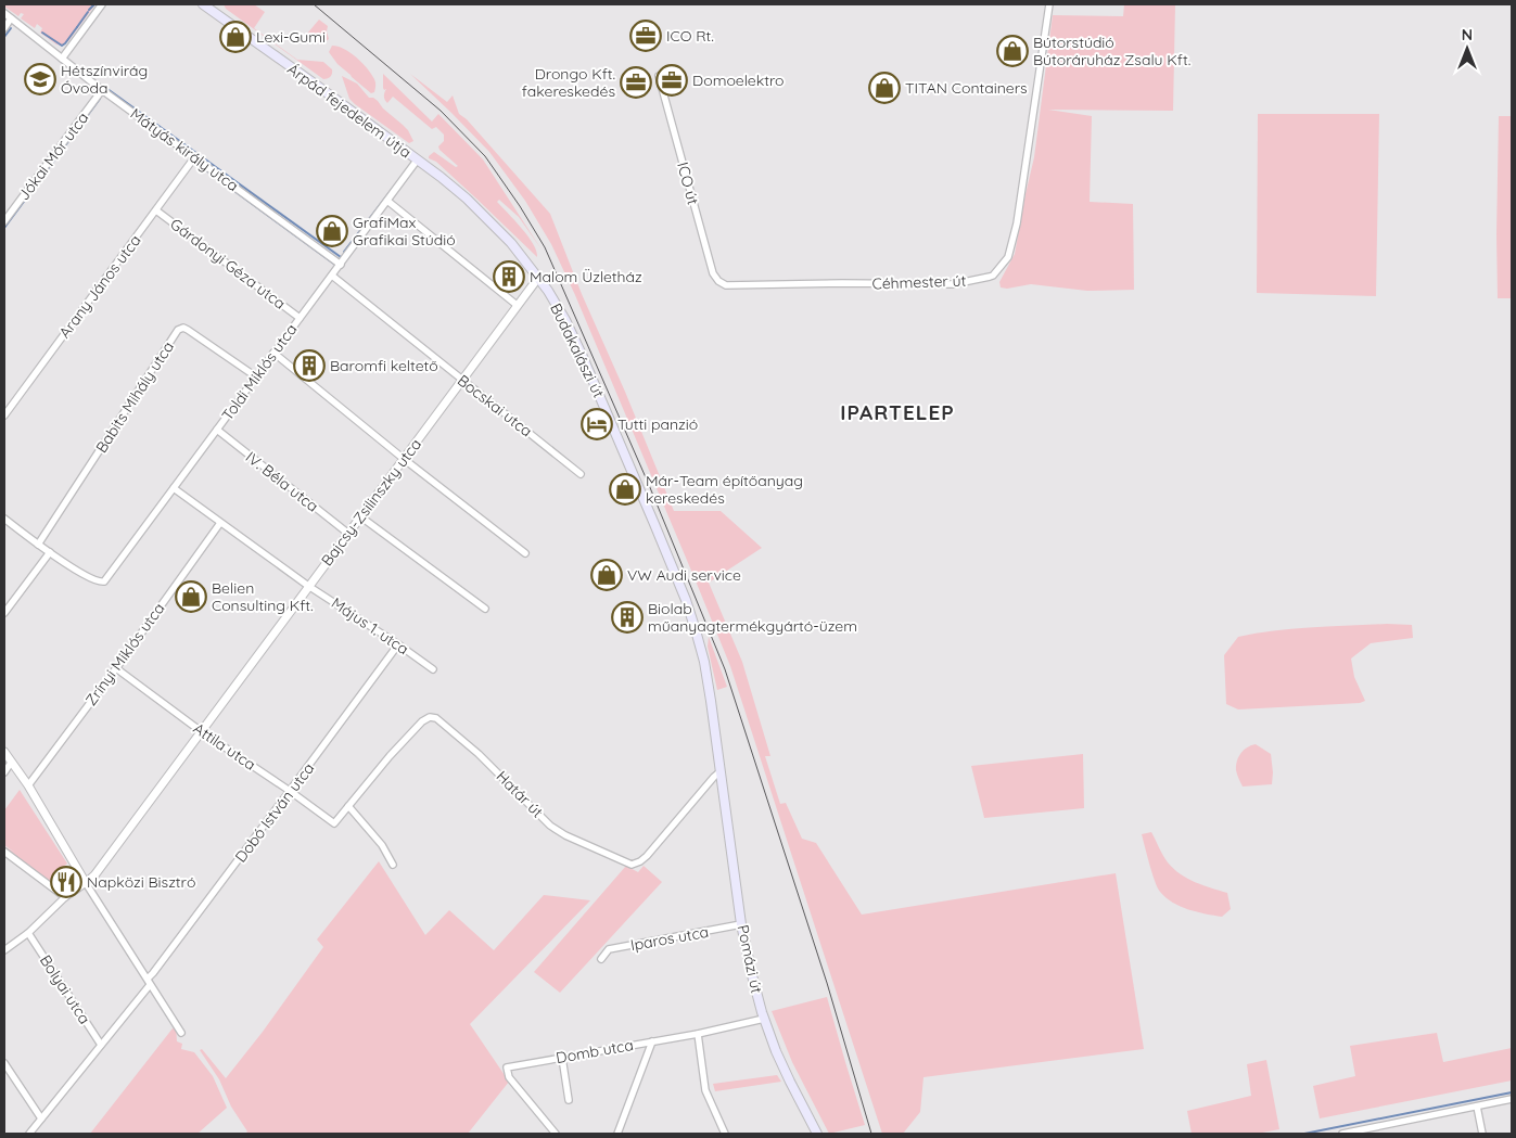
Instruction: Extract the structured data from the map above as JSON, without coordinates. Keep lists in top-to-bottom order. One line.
{"streets":{"main road":["Árpád fejedelem útja","Budakalászi út","Pomázi út"],"street":["Mátyás király utca","Jókai Mór utca","ICO út","Gárdonyi Géza utca","Céhmester út","Arany János utca","Toldi Miklós utca","Babits Mihály utca","Bocskai utca","IV. Béla utca","Bajcsy-Zsilinszky utca","Május 1. utca","Zrínyi Miklós utca","Attila utca","Határ út","Dobó István utca","Iparos utca","Bolyai utca","Domb utca"]},"crossings":[["Árpád fejedelem útja","Budakalászi út"],["Árpád fejedelem útja","Toldi Miklós utca"],["Mátyás király utca","Jókai Mór utca"],["Mátyás király utca","Arany János utca"],["Mátyás király utca","Toldi Miklós utca"],["ICO út","Céhmester út"],["Gárdonyi Géza utca","Arany János utca"],["Gárdonyi Géza utca","Toldi Miklós utca"],["Budakalászi út","Toldi Miklós utca"],["Budakalászi út","Bajcsy-Zsilinszky utca"],["Budakalászi út","Határ út"],["Budakalászi út","Pomázi út"],["Toldi Miklós utca","Babits Mihály utca"],["Toldi Miklós utca","Bocskai utca"],["Toldi Miklós utca","IV. Béla utca"],["Toldi Miklós utca","Május 1. utca"],["Bocskai utca","Bajcsy-Zsilinszky utca"],["IV. Béla utca","Bajcsy-Zsilinszky utca"],["Bajcsy-Zsilinszky utca","Május 1. utca"],["Bajcsy-Zsilinszky utca","Attila utca"],["Május 1. utca","Zrínyi Miklós utca"],["Május 1. utca","Dobó István utca"],["Zrínyi Miklós utca","Attila utca"],["Attila utca","Határ út"],["Attila utca","Dobó István utca"],["Határ út","Pomázi út"],["Iparos utca","Pomázi út"],["Pomázi út","Domb utca"]],"districts":["IPARTELEP"],"places":{"office":["ICO Rt.","Domoelektro","Drongo Kft. fakereskedés"],"shop":["Lexi-Gumi","Bútorstúdió Bútoráruház Zsalu Kft.","TITAN Containers","GrafiMax Grafikai Stúdió","Már-Team építőanyag kereskedés","VW Audi service","Belien Consulting Kft."],"school or university":["Hétszínvirág Óvoda"],"building":["Malom Üzletház","Baromfi keltető","Biolab műanyagtermékgyártó-üzem"],"hotel":["Tutti panzió"],"restaurant":["Napközi Bisztró"]},"north":"top"}
